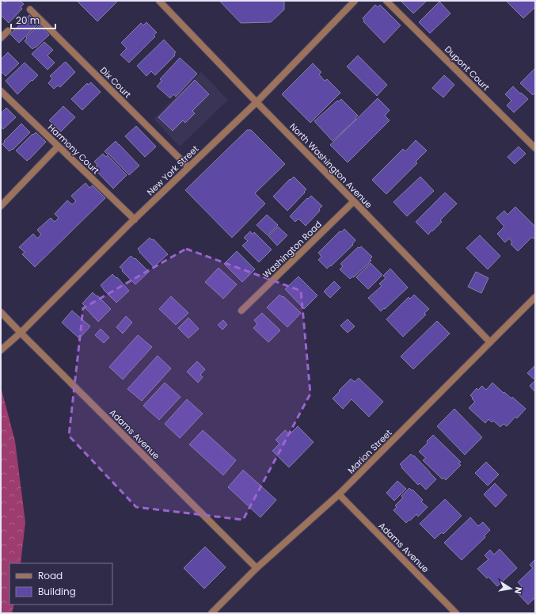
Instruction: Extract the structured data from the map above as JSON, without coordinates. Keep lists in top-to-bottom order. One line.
{"streets":{"street":["Dupont Court","Dix Court","Harmony Court","North Washington Avenue","New York Street","Washington Road","Adams Avenue","Marion Street"]},"crossings":[["Dix Court","New York Street"],["Harmony Court","New York Street"],["North Washington Avenue","New York Street"],["North Washington Avenue","Washington Road"],["North Washington Avenue","Marion Street"],["New York Street","Adams Avenue"],["Adams Avenue","Marion Street"]],"legend":["Road","Building"],"scale_bar":"20 m","north":"right"}
